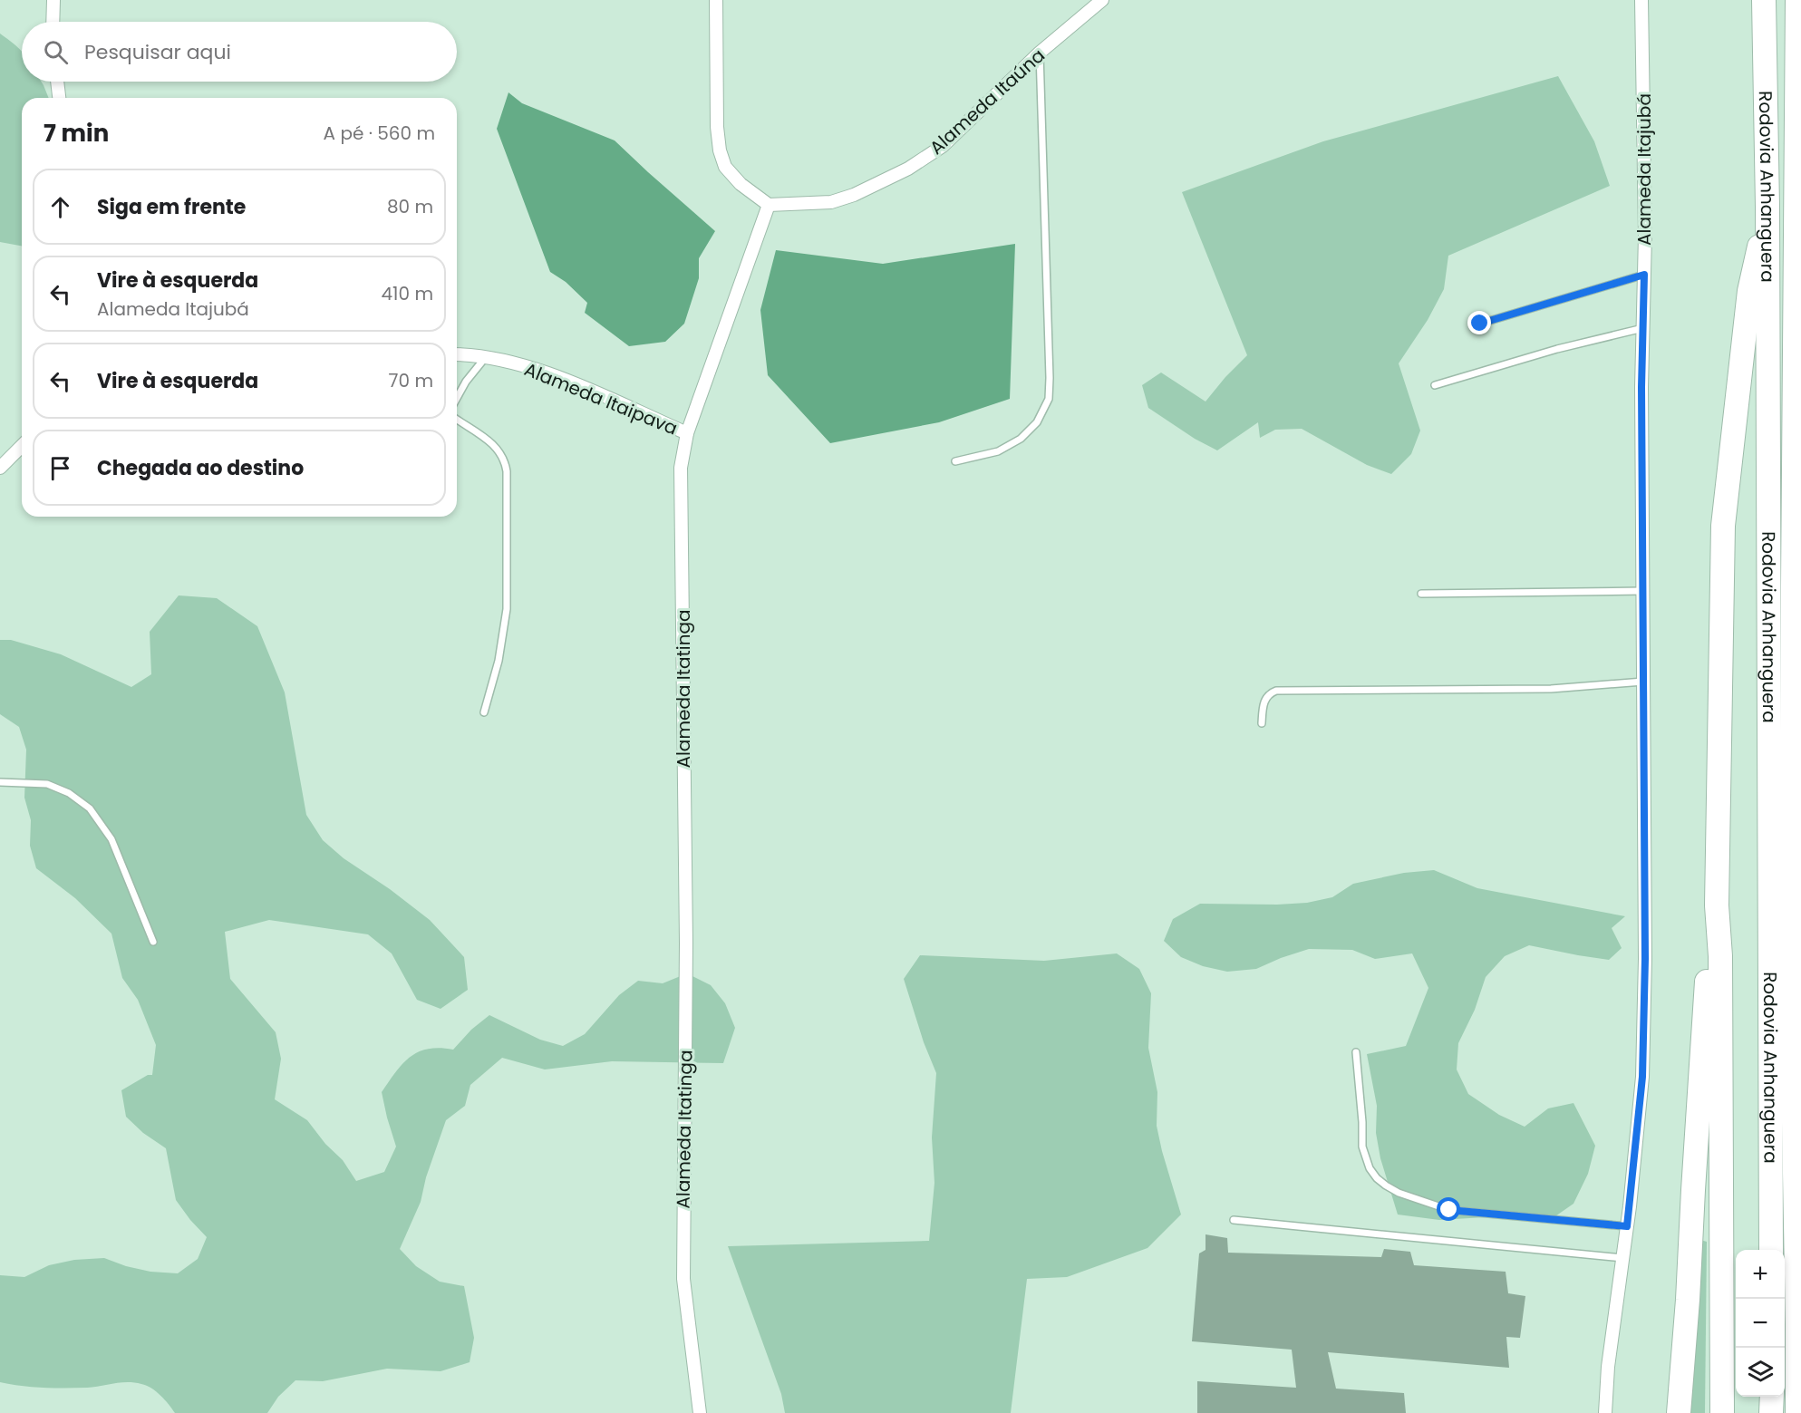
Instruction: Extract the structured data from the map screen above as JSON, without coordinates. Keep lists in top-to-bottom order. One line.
{"streets":{"highway":["Rodovia Anhanguera"],"street":["Alameda Itaúna","Alameda Itajubá","Alameda Itaipava","Alameda Itatinga"]},"crossings":[["Alameda Itaúna","Alameda Itatinga"],["Alameda Itaipava","Alameda Itatinga"]],"page":{"search":"Pesquisar aqui","heading":["7 min","A pé · 560 m"],"list":[["Siga em frente","80 m"],["Vire à esquerda","Alameda Itajubá","410 m"],["Vire à esquerda","70 m"],"Chegada ao destino"],"map_buttons":["+","−"]}}
